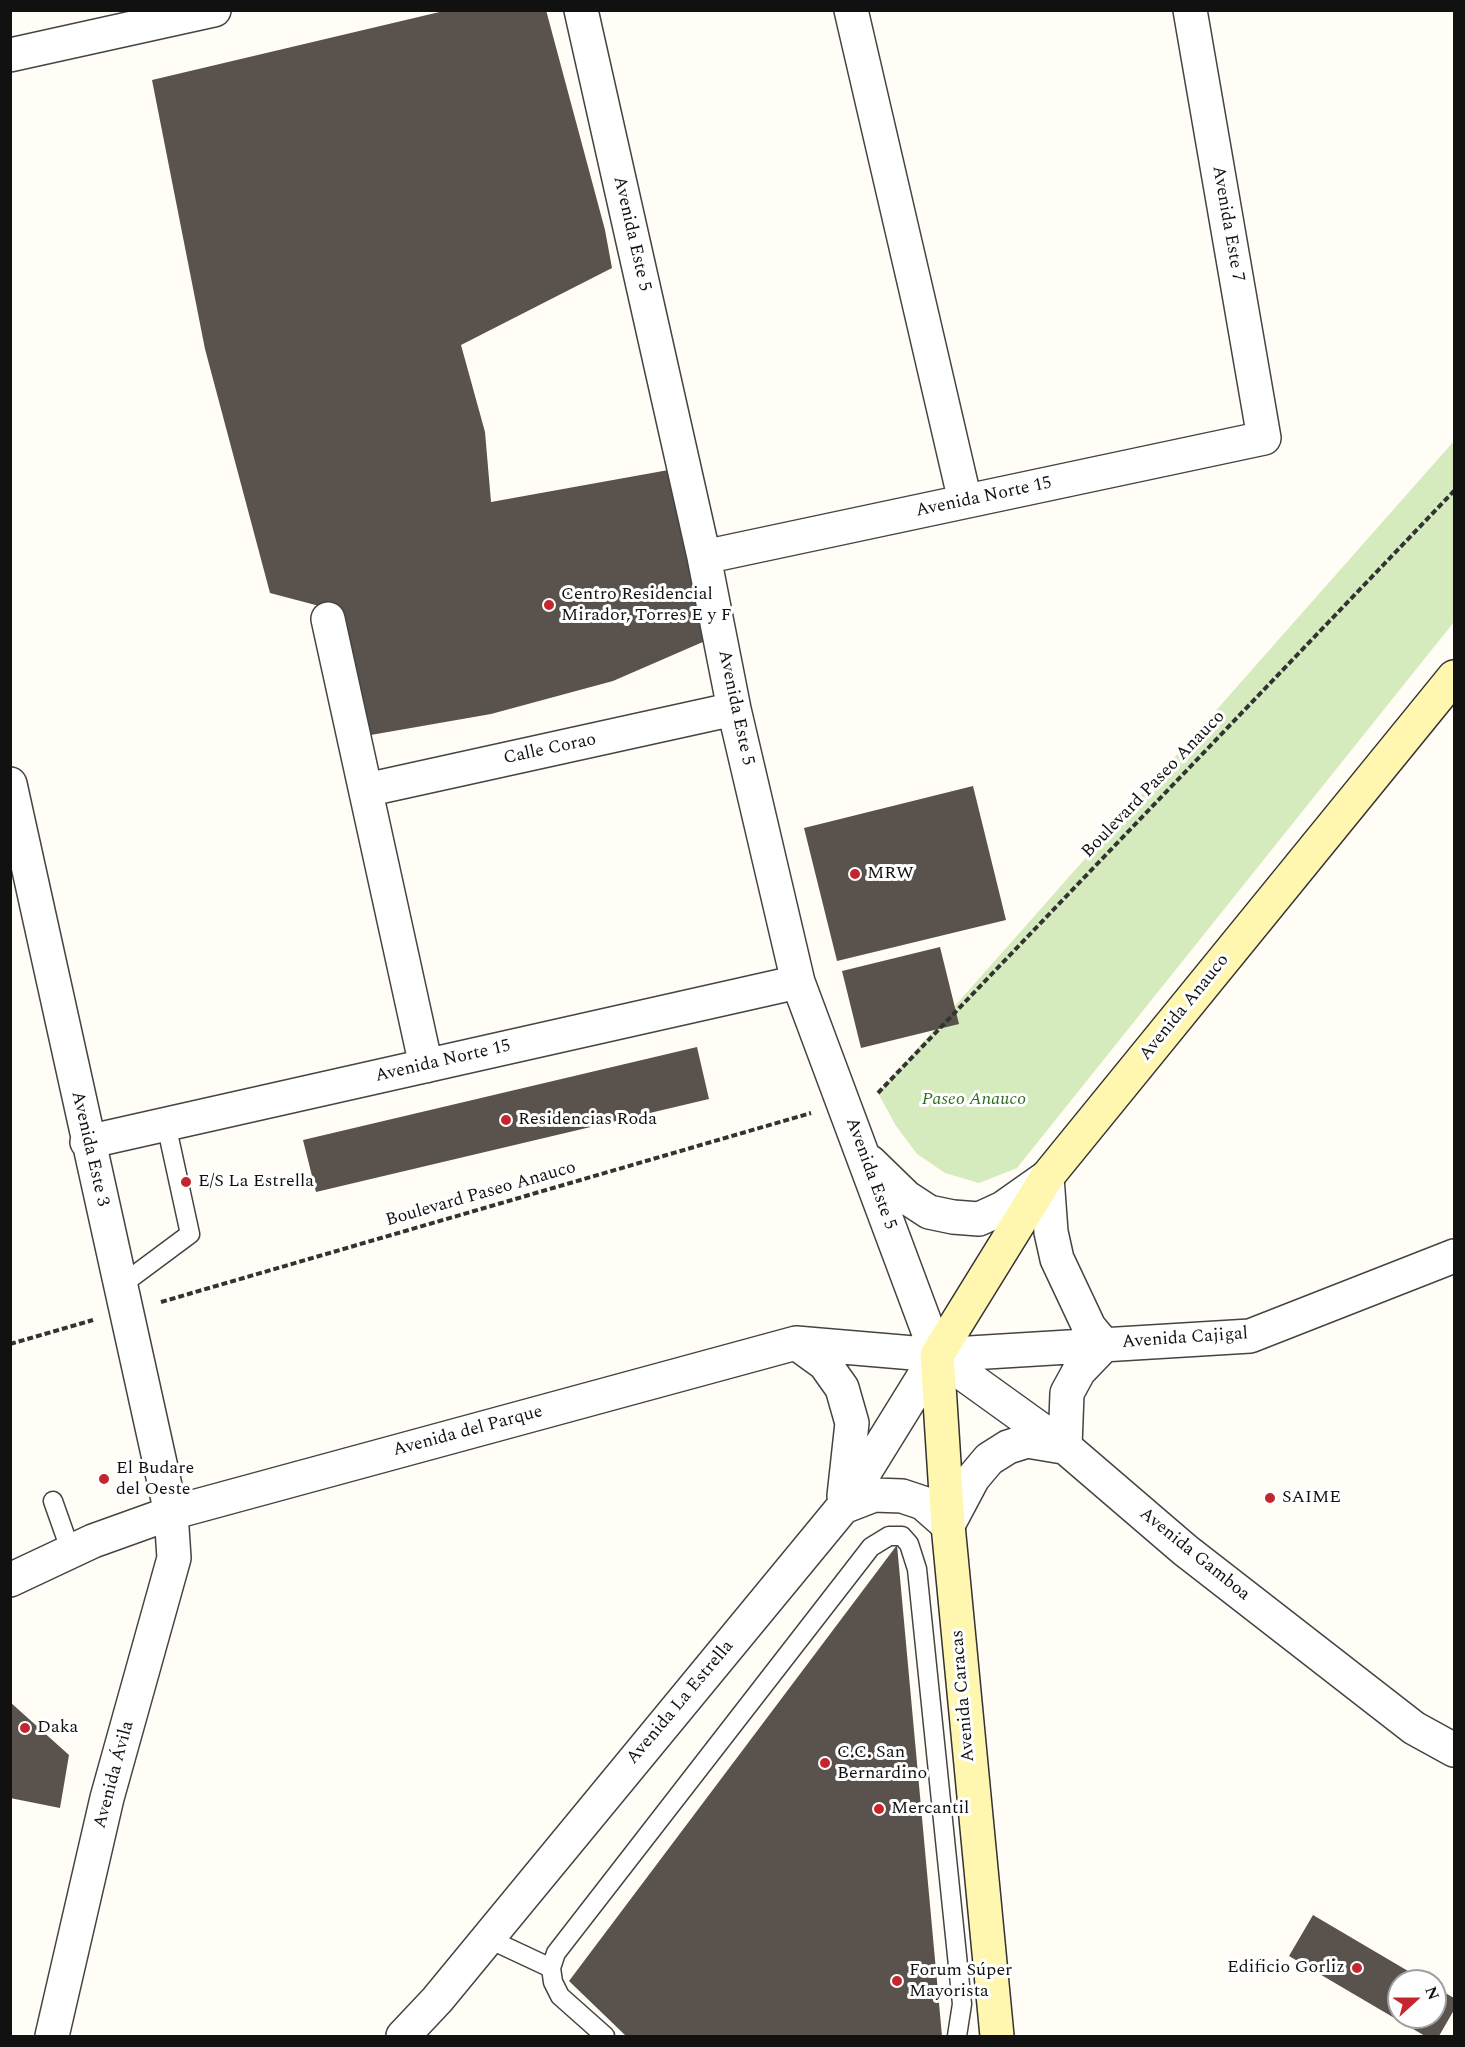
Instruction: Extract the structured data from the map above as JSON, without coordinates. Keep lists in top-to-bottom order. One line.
{"streets":{"main road":["Avenida Anauco","Avenida Caracas"],"street":["Avenida Este 7","Avenida Este 5","Avenida Norte 15","Calle Corao","Avenida Este 3","Avenida Cajigal","Avenida del Parque","Avenida Gamboa","Avenida La Estrella","Avenida Ávila"],"path":["Boulevard Paseo Anauco"]},"crossings":[["Avenida Este 7","Avenida Norte 15"],["Avenida Este 5","Avenida Norte 15"],["Avenida Este 5","Calle Corao"],["Avenida Este 5","Avenida Anauco"],["Avenida Este 5","Avenida Cajigal"],["Avenida Este 5","Avenida del Parque"],["Avenida Este 5","Avenida Gamboa"],["Avenida Este 5","Avenida Caracas"],["Avenida Este 5","Avenida La Estrella"],["Avenida Norte 15","Avenida Este 3"],["Avenida Anauco","Avenida Cajigal"],["Avenida Anauco","Avenida del Parque"],["Avenida Anauco","Avenida Gamboa"],["Avenida Anauco","Avenida Caracas"],["Avenida Anauco","Avenida La Estrella"],["Avenida Este 3","Avenida del Parque"],["Avenida Este 3","Avenida Ávila"],["Avenida Cajigal","Avenida del Parque"],["Avenida Cajigal","Avenida Gamboa"],["Avenida Cajigal","Avenida Caracas"],["Avenida Cajigal","Avenida La Estrella"],["Avenida del Parque","Avenida Gamboa"],["Avenida del Parque","Avenida Caracas"],["Avenida del Parque","Avenida La Estrella"],["Avenida del Parque","Avenida Ávila"],["Avenida Gamboa","Avenida Caracas"],["Avenida Gamboa","Avenida La Estrella"],["Avenida Caracas","Avenida La Estrella"]],"parks":["Paseo Anauco"],"places":["Centro Residencial Mirador, Torres E y F","MRW","Residencias Roda","E/S La Estrella","El Budare del Oeste","SAIME","Daka","C.C. San Bernardino","Mercantil","Edificio Gorliz","Forum Súper Mayorista"],"north":"right"}
